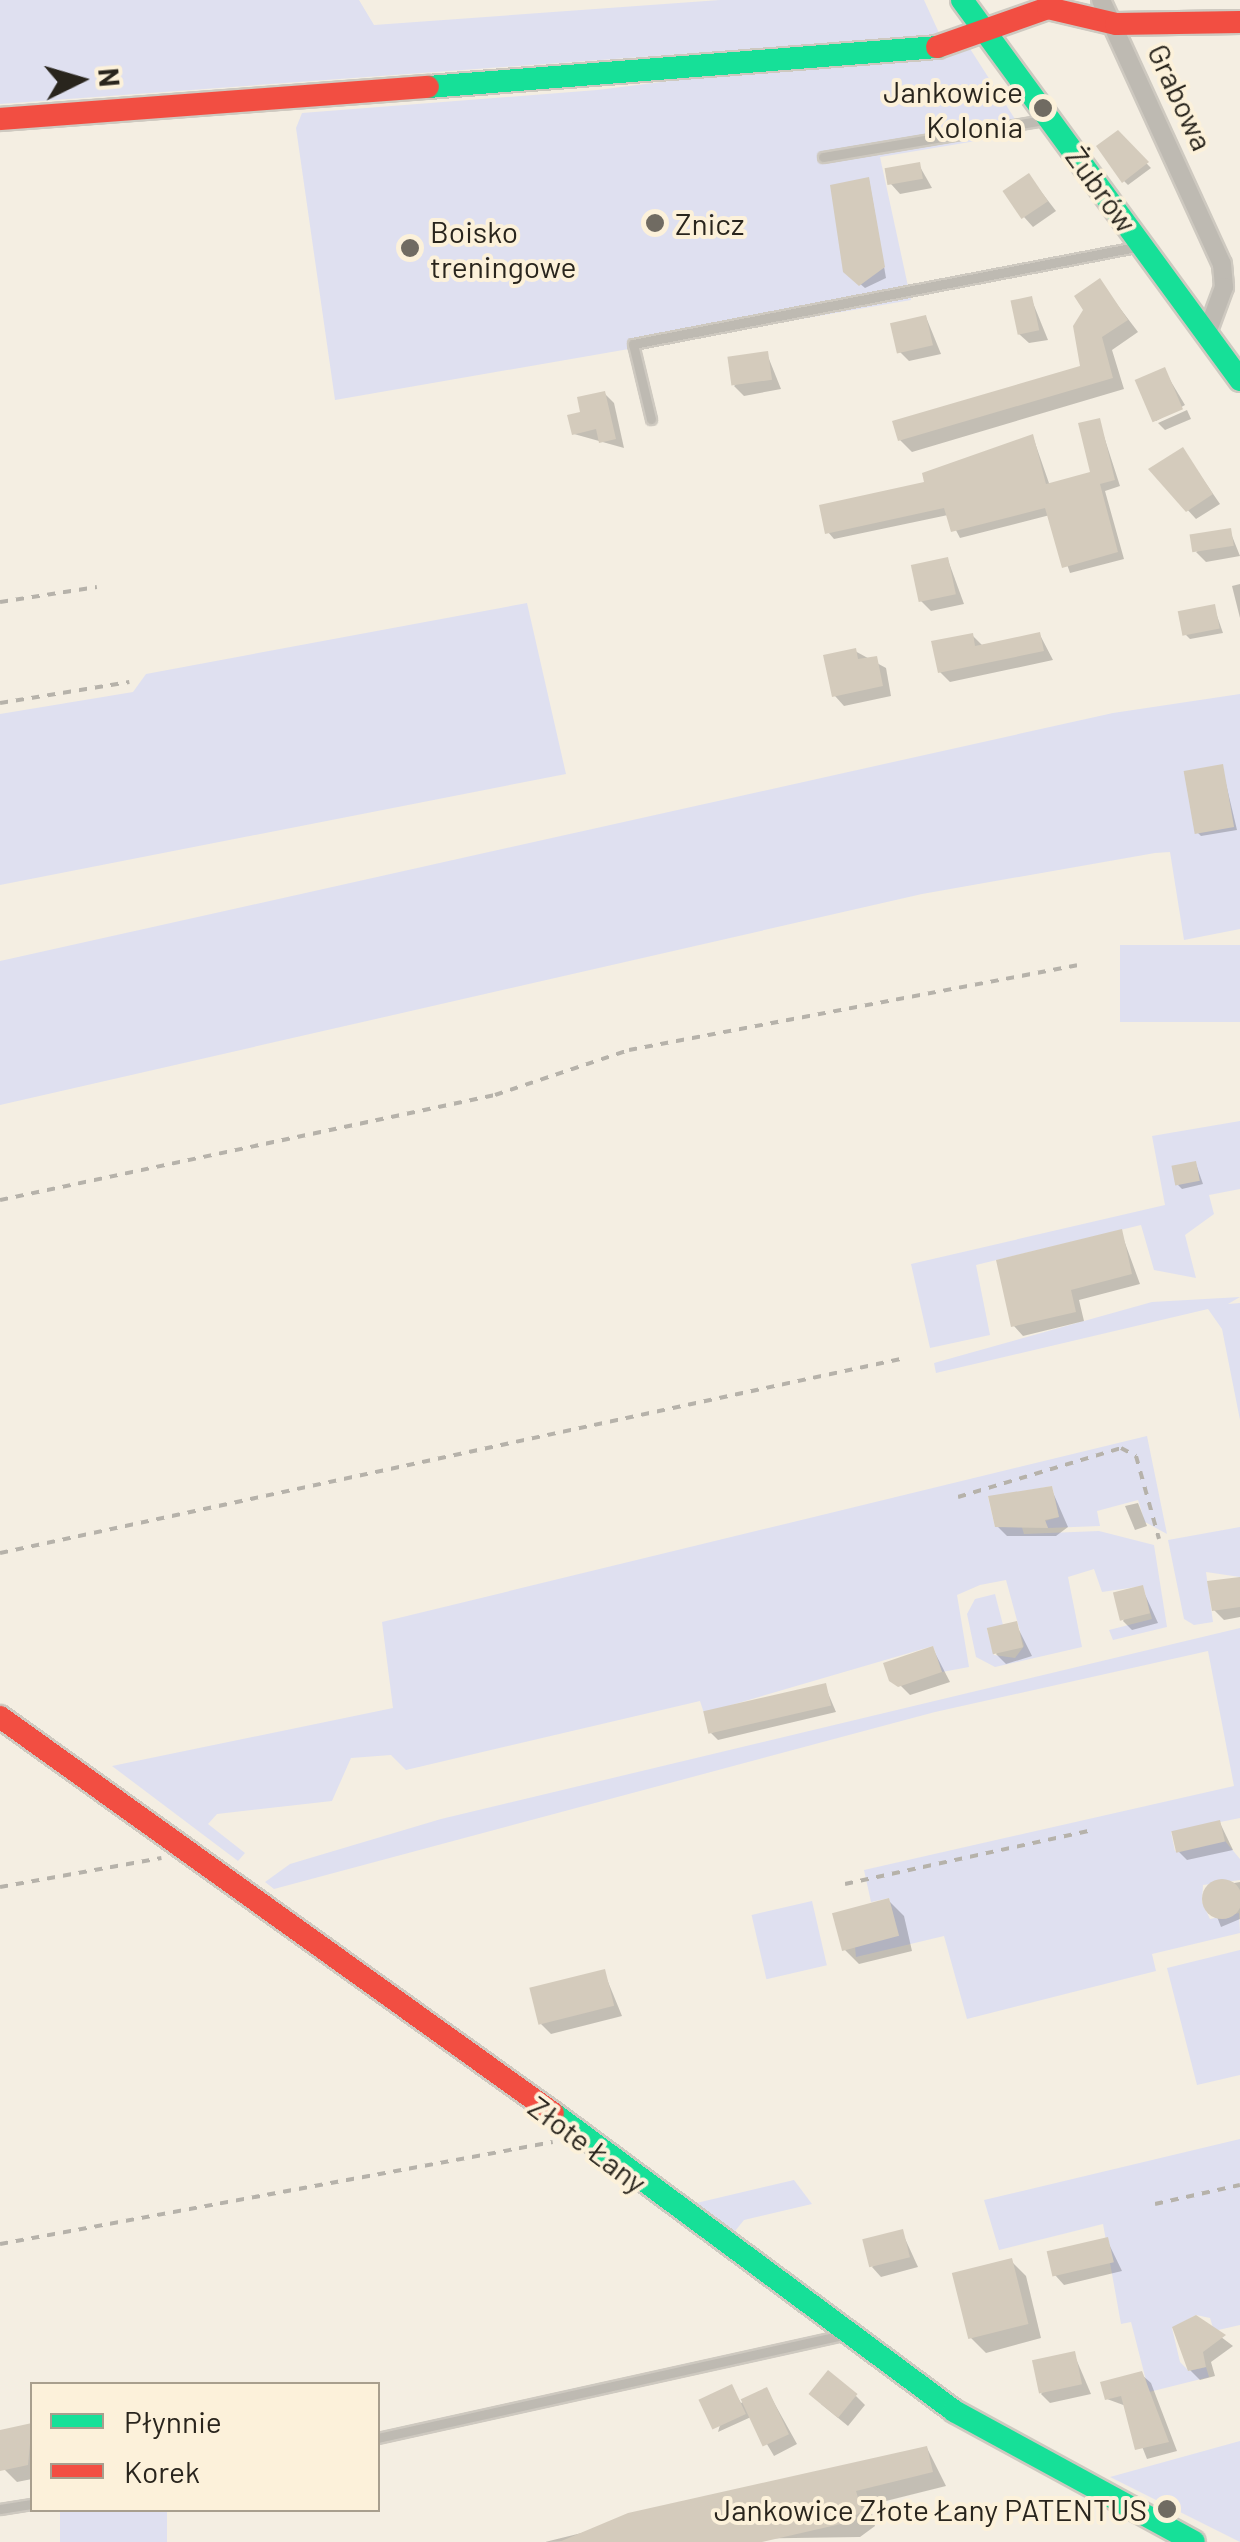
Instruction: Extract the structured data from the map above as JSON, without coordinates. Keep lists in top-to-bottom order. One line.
{"streets":{"street":["Grabowa","Żubrów","Złote Łany"]},"crossings":[["Grabowa","Żubrów"]],"places":["Jankowice Kolonia","Znicz","Boisko treningowe","Jankowice Złote Łany PATENTUS"],"legend":["Płynnie","Korek"],"north":"right"}
